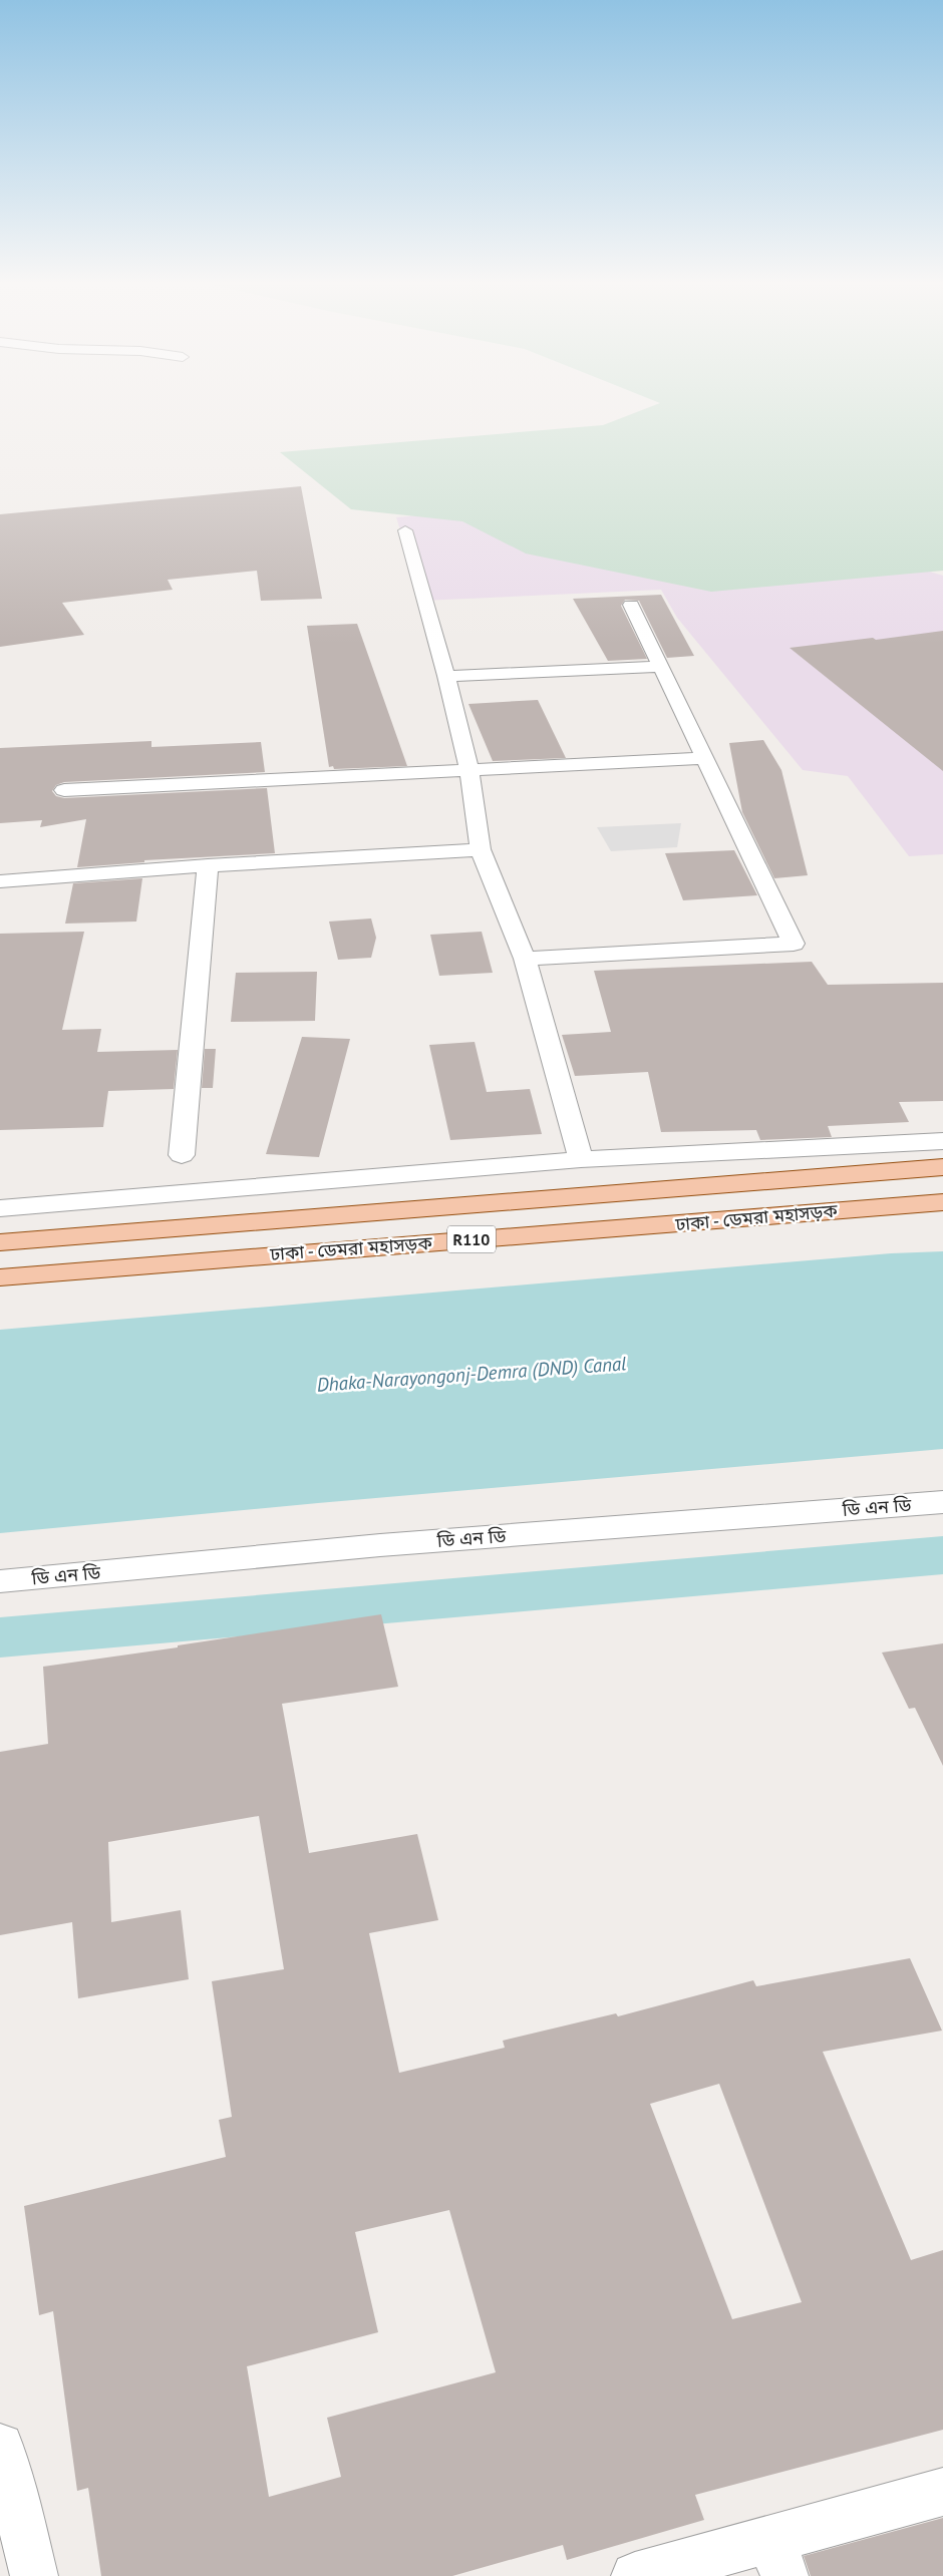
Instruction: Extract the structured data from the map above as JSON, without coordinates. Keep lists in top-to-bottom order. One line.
{"streets":{"main road":["ঢাকা - ডেমরা মহাসড়ক","R110"],"street":["ডি এন ডি"]},"water":["Dhaka-Narayongonj-Demra (DND) Canal"]}
